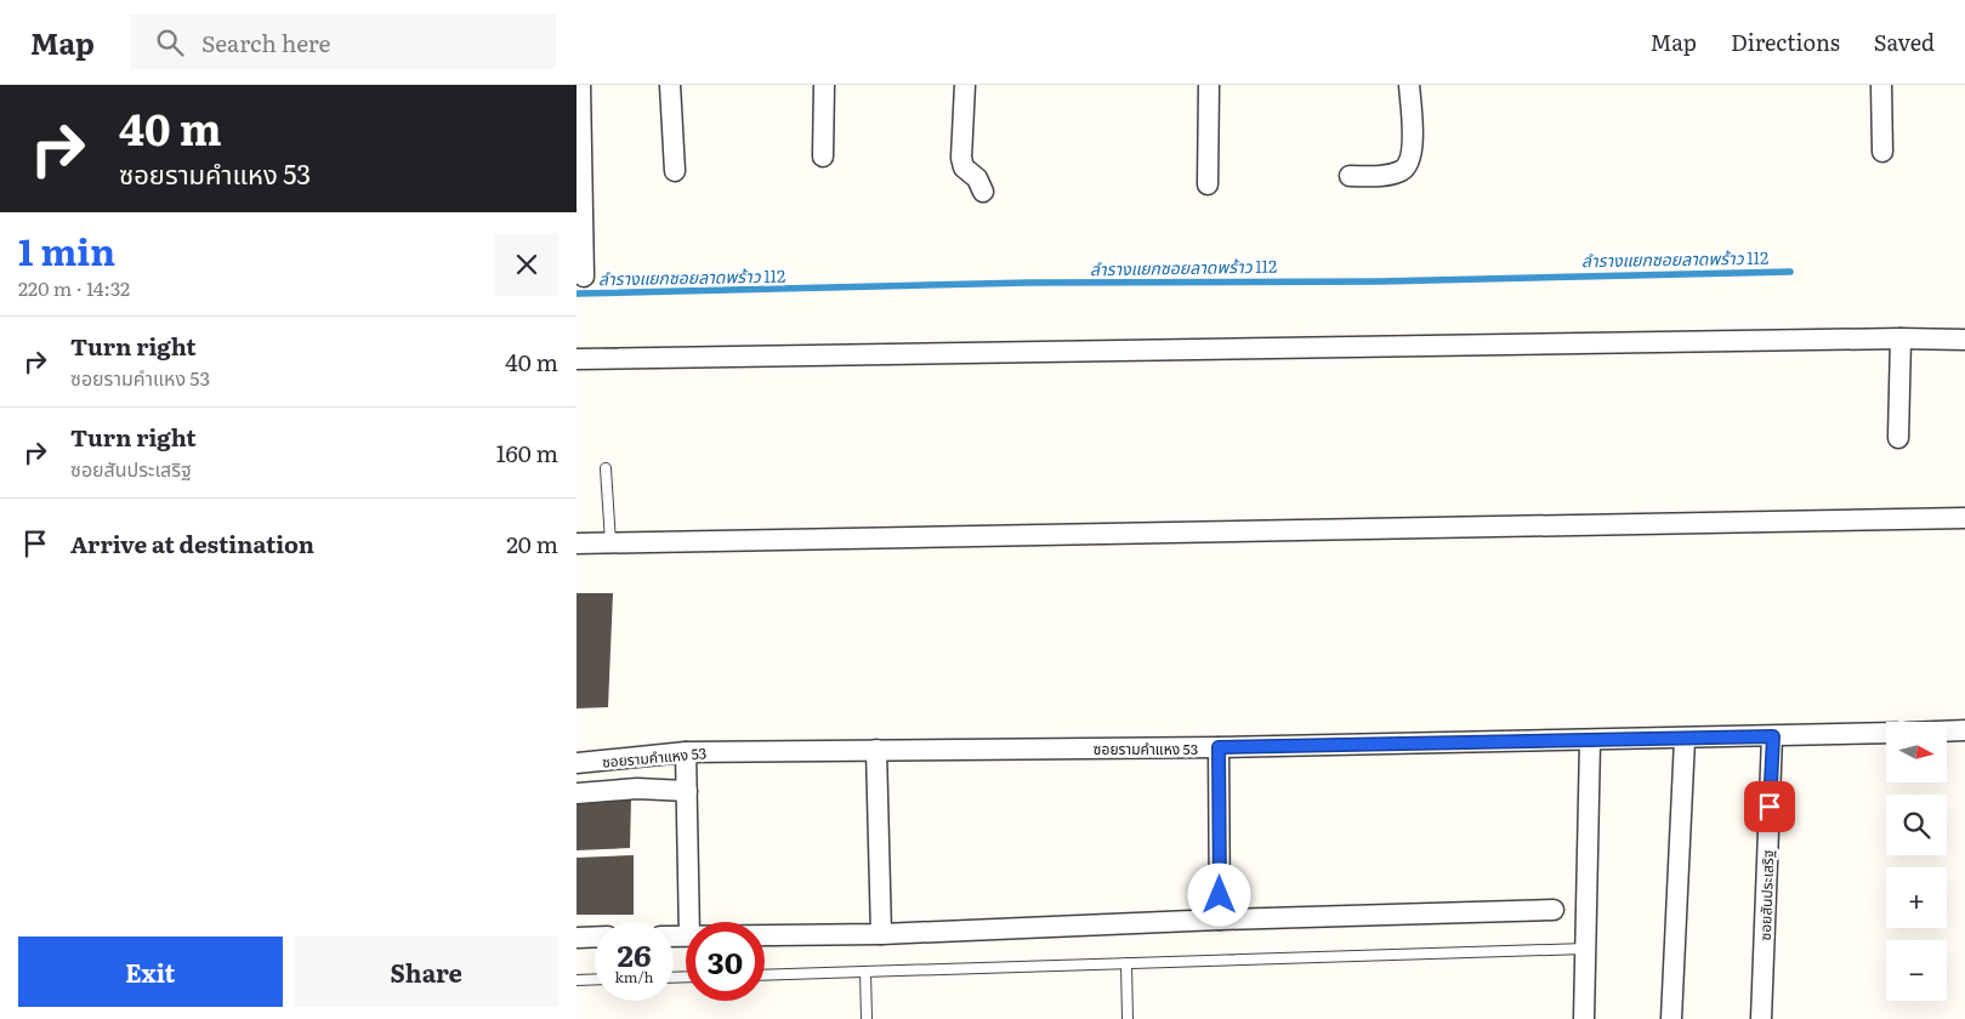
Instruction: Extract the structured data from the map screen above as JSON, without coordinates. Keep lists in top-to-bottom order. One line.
{"streets":{"street":["ซอยรามคำแหง 53","ซอยสันประเสริฐ"]},"crossings":[["ซอยรามคำแหง 53","ซอยสันประเสริฐ"]],"water":["ลำรางแยกซอยลาดพร้าว 112"],"north":"right","page":{"header":"Map","search":"Search here","nav":["Map","Directions","Saved"],"turn":["40 m","ซอยรามคำแหง 53"],"heading":["1 min","220 m · 14:32"],"list":[{"name":"Turn right","note":"ซอยรามคำแหง 53","value":"40 m"},{"name":"Turn right","note":"ซอยสันประเสริฐ","value":"160 m"},{"name":"Arrive at destination","value":"20 m"}],"map_buttons":["+","−"],"speed":"26 km/h","limit":"30","buttons":["Exit","Share"]}}
